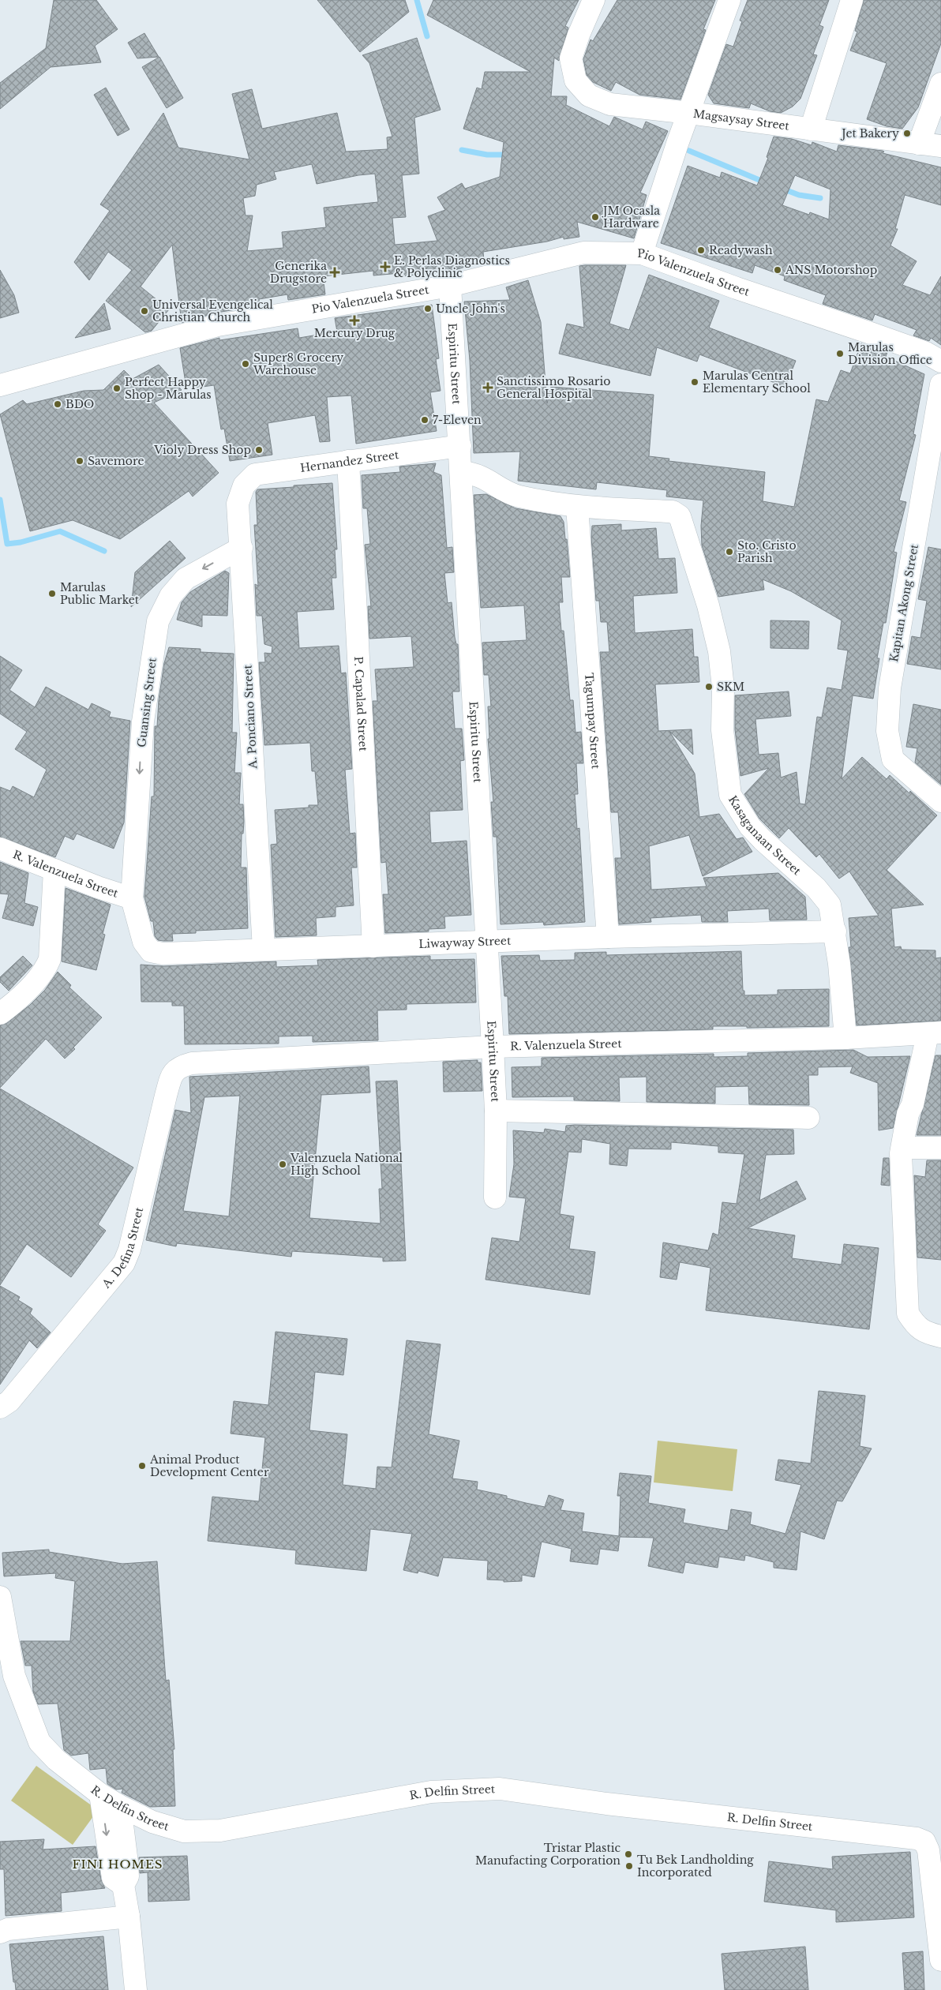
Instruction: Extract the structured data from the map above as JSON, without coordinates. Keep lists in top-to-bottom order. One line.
{"streets":{"street":["Magsaysay Street","Pio Valenzuela Street","Espiritu Street","Hernandez Street","Kapitan Akong Street","Guansing Street","P. Capalad Street","A. Ponciano Street","Tagumpay Street","Kasaganaan Street","R. Valenzuela Street","Liwayway Street","A. Defina Street","R. Delfin Street"]},"crossings":[["Magsaysay Street","Pio Valenzuela Street"],["Pio Valenzuela Street","Espiritu Street"],["Espiritu Street","Hernandez Street"],["Espiritu Street","R. Valenzuela Street"],["Espiritu Street","Liwayway Street"],["Hernandez Street","P. Capalad Street"],["Hernandez Street","A. Ponciano Street"],["Guansing Street","A. Ponciano Street"],["Guansing Street","R. Valenzuela Street"],["Guansing Street","Liwayway Street"],["P. Capalad Street","Liwayway Street"],["A. Ponciano Street","Liwayway Street"],["Tagumpay Street","Kasaganaan Street"],["Tagumpay Street","Liwayway Street"],["Kasaganaan Street","R. Valenzuela Street"],["Kasaganaan Street","Liwayway Street"],["R. Valenzuela Street","Liwayway Street"],["R. Valenzuela Street","A. Defina Street"]],"one_way":["Guansing Street"],"districts":["FINI HOMES"],"places":{"other":["Jet Bakery","JM Ocasla Hardware","Readywash","ANS Motorshop","Uncle John's","Universal Evengelical Christian Church","Marulas Division Office","Super8 Grocery Warehouse","Marulas Central Elementary School","Perfect Happy Shop - Marulas","BDO","7-Eleven","Violy Dress Shop","Savemore","Sto. Cristo Parish","Marulas Public Market","SKM","Valenzuela National High School","Animal Product Development Center","Tristar Plastic Manufacting Corporation","Tu Bek Landholding Incorporated"],"health":["E. Perlas Diagnostics & Polyclinic","Generika Drugstore","Mercury Drug","Sanctissimo Rosario General Hospital"]}}
